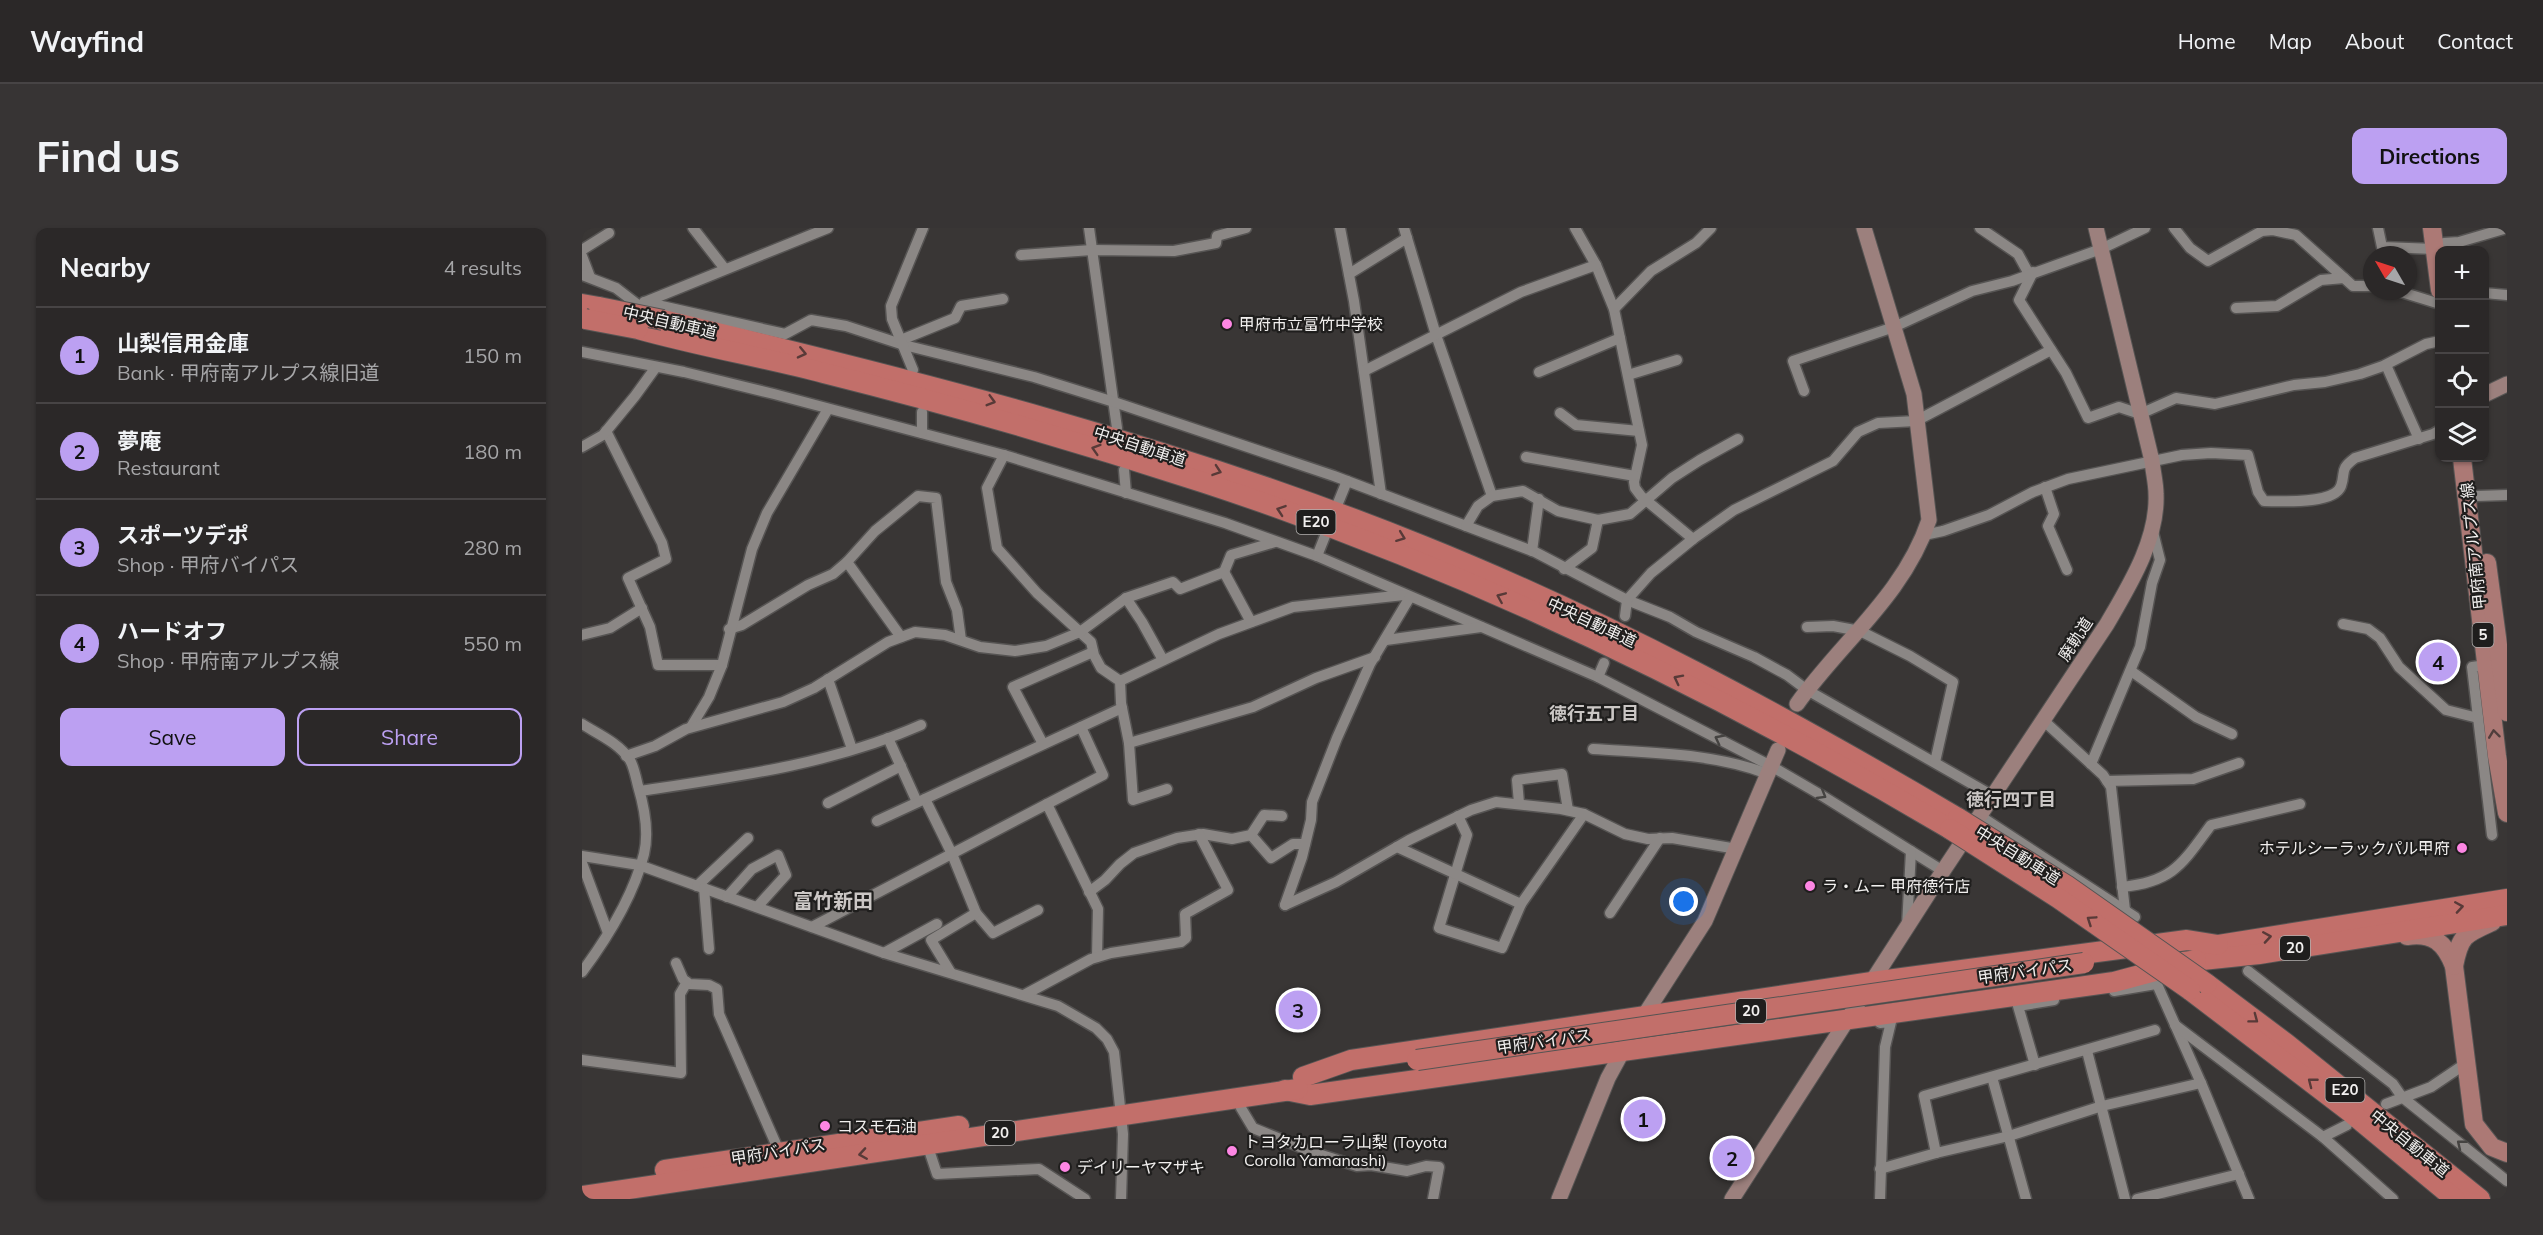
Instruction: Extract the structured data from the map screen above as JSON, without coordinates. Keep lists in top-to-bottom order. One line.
{"streets":{"highway":["中央自動車道","E20","20","甲府バイパス"],"main road":["甲府南アルプス線","5"],"street":["廃軌道"]},"districts":["徳行五丁目","徳行四丁目","富竹新田"],"places":["甲府市立富竹中学校","ホテルシーラックパル甲府","ラ・ムー 甲府徳行店","コスモ石油","トヨタカローラ山梨 (Toyota Corolla Yamanashi)","デイリーヤマザキ"],"north":"top left","page":{"header":"Wayfind","nav":["Home","Map","About","Contact"],"buttons":["Directions",["Save","Share"]],"title":"Find us","heading":["Nearby","4 results"],"map_buttons":["+","−"],"list":[{"mark":"1","name":"山梨信用金庫","note":"Bank · 甲府南アルプス線旧道","value":"150 m"},{"mark":"2","name":"夢庵","note":"Restaurant","value":"180 m"},{"mark":"3","name":"スポーツデポ","note":"Shop · 甲府バイパス","value":"280 m"},{"mark":"4","name":"ハードオフ","note":"Shop · 甲府南アルプス線","value":"550 m"}],"pins":["4","3","1","2"]}}
